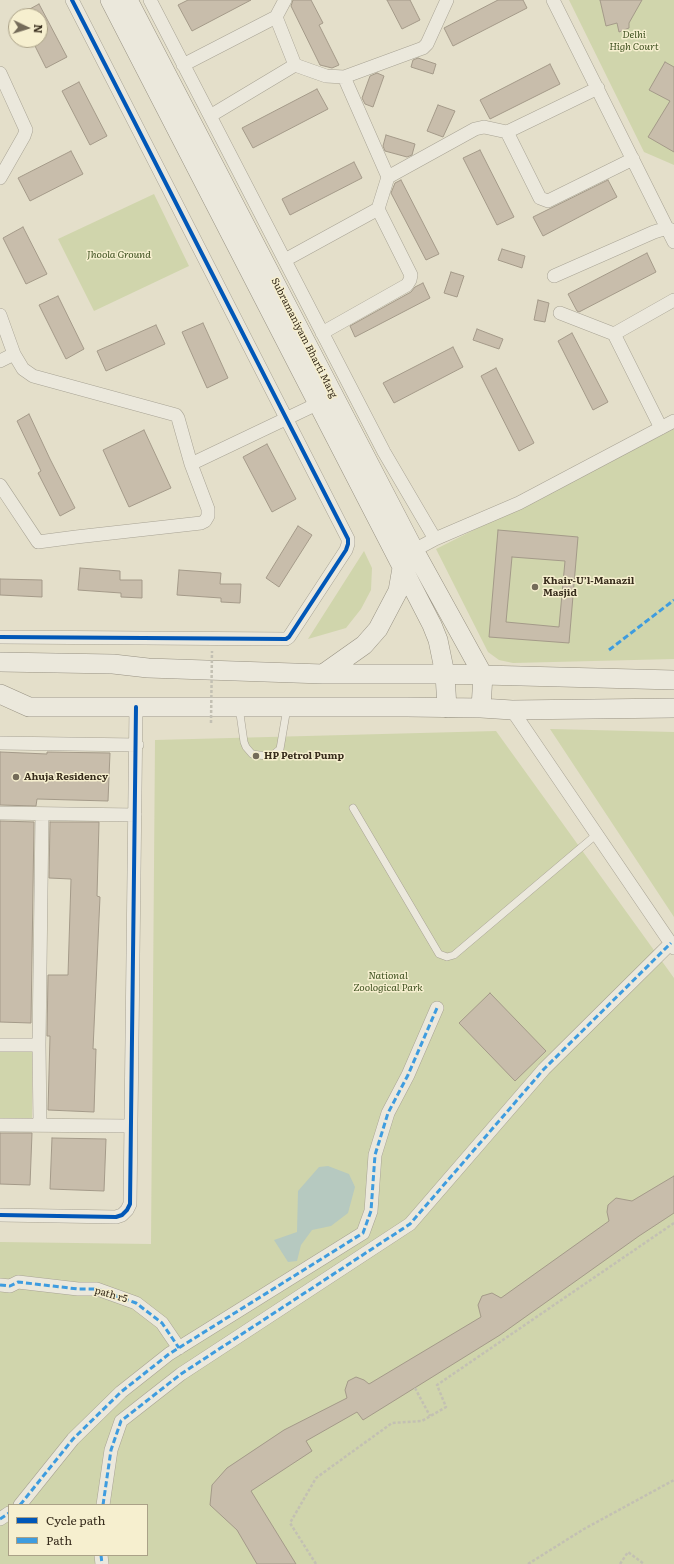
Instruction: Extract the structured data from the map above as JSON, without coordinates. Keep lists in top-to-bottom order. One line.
{"streets":{"main road":["Subramaniyam Bharti Marg"],"street":["path r5"]},"parks":["Delhi High Court","Jhoola Ground","National Zoological Park"],"places":["Khair-U’l-Manazil Masjid","HP Petrol Pump","Ahuja Residency"],"legend":["Cycle path","Path"],"north":"right"}
